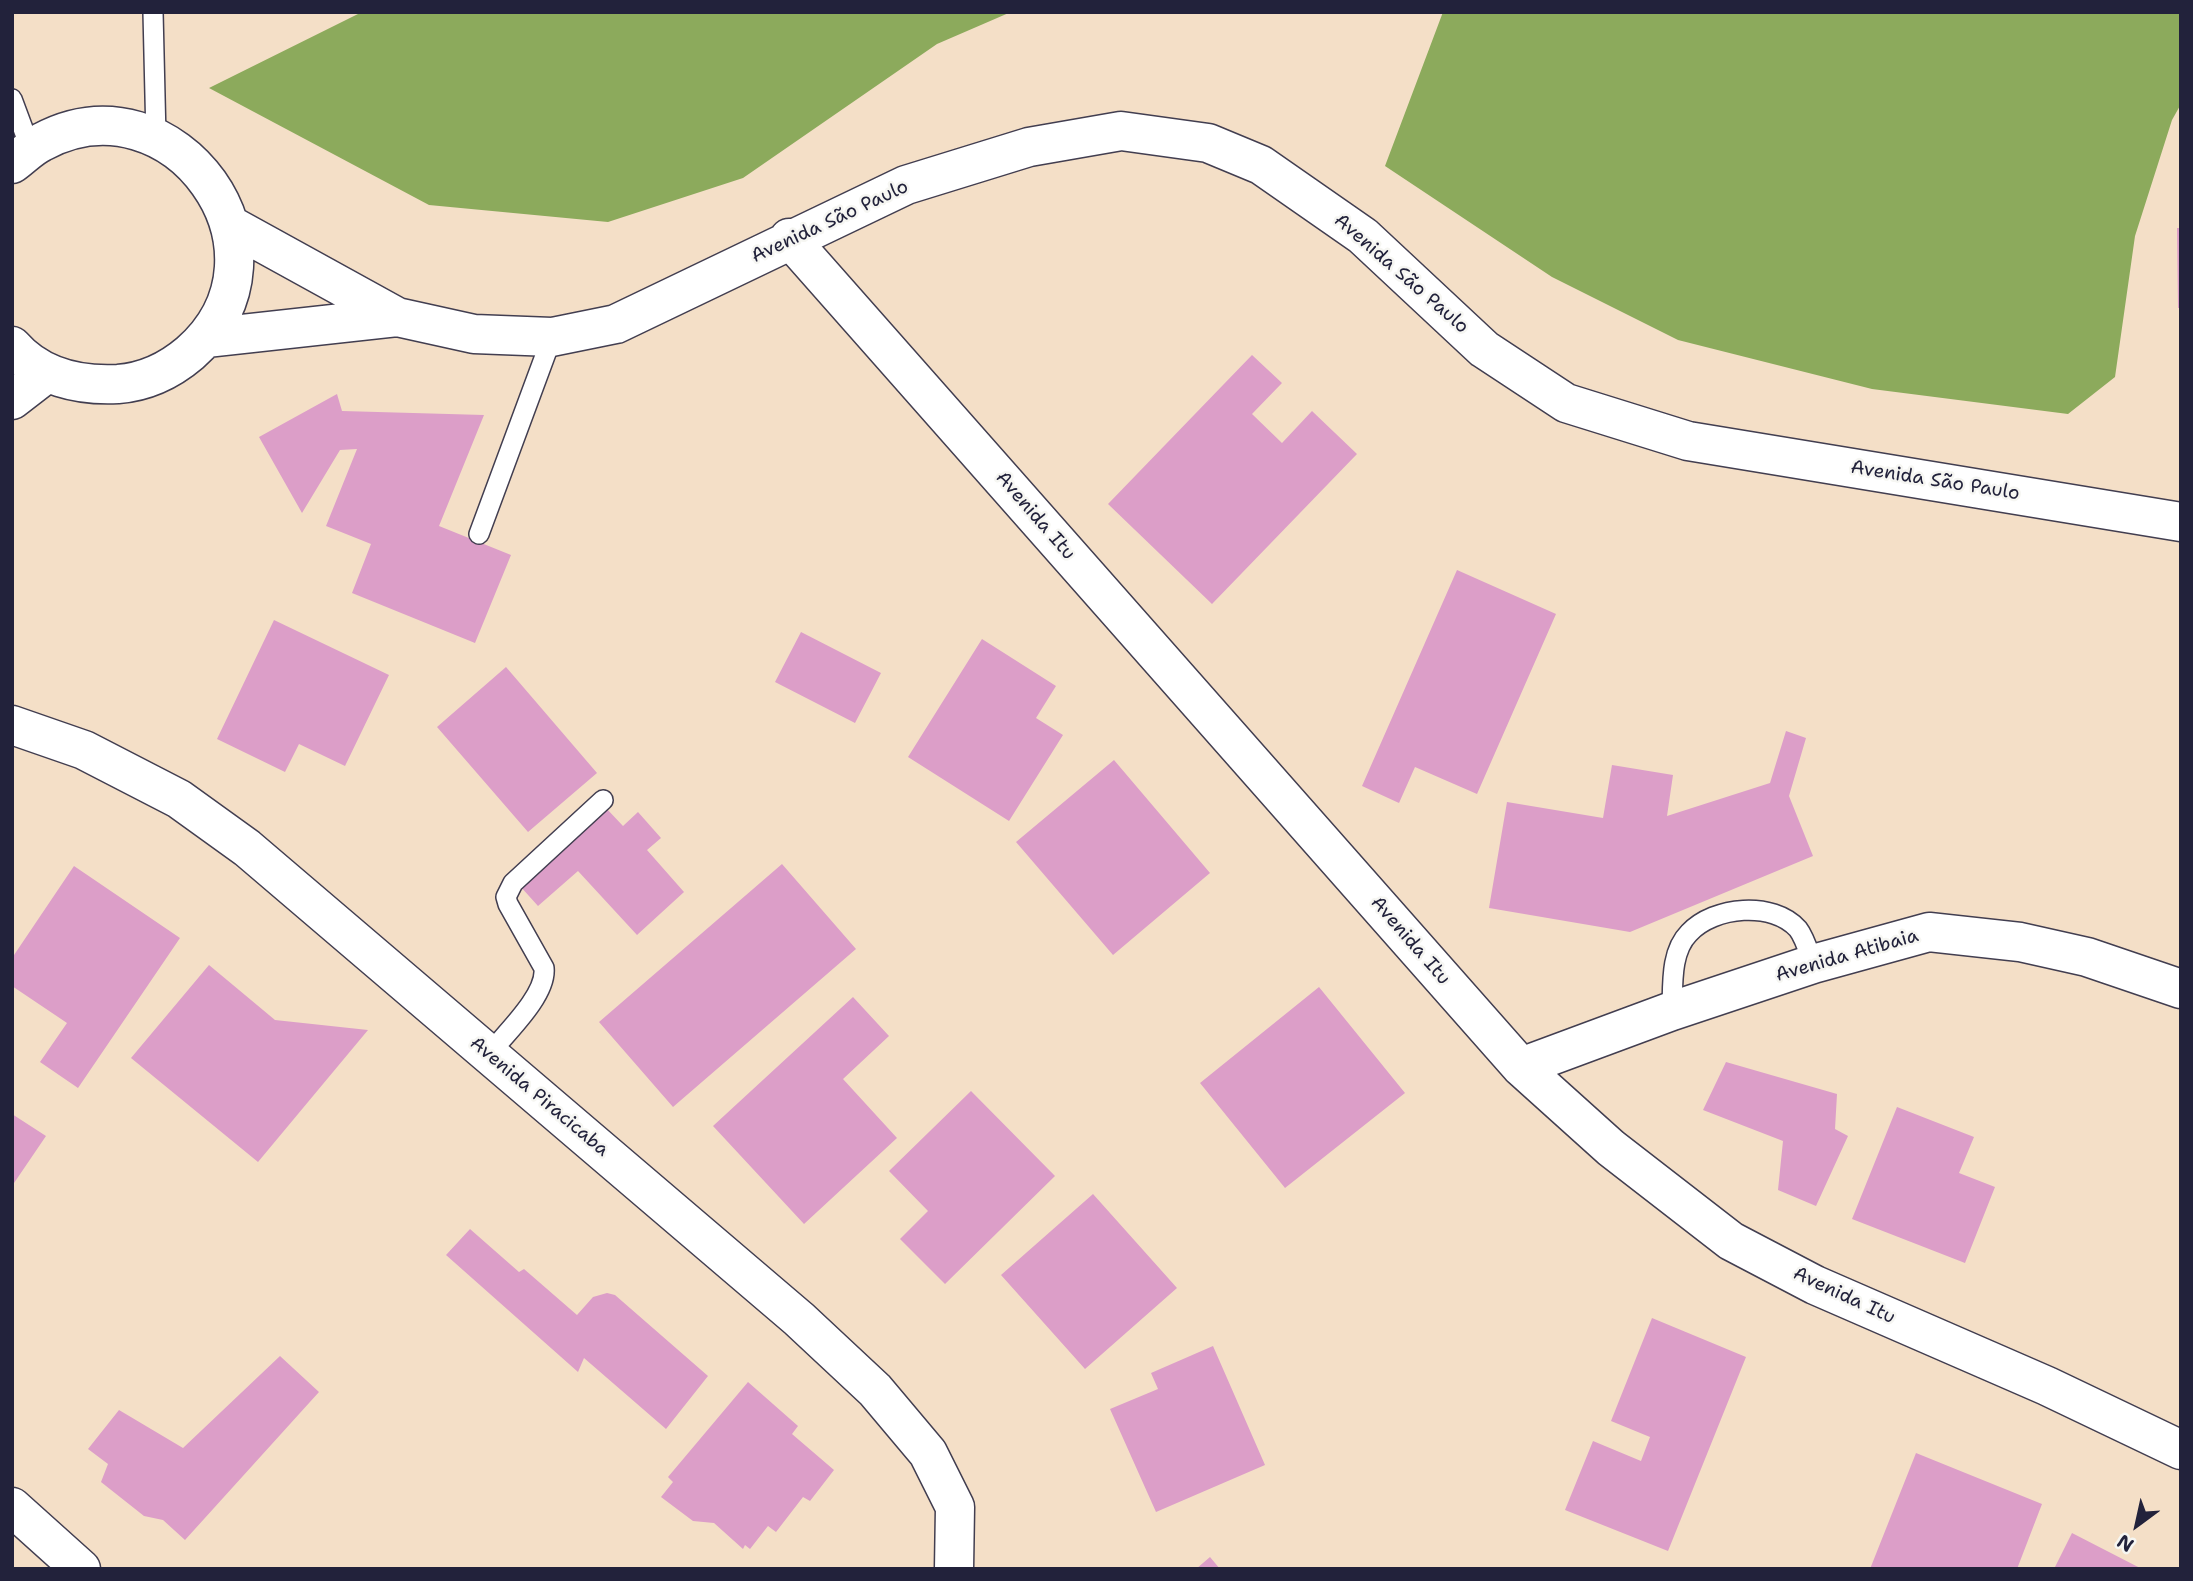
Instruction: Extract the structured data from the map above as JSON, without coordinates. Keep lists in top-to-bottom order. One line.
{"streets":{"street":["Avenida São Paulo","Avenida Itu","Avenida Atibaia","Avenida Piracicaba"]},"crossings":[["Avenida São Paulo","Avenida Itu"],["Avenida Itu","Avenida Atibaia"]],"north":"bottom left"}
